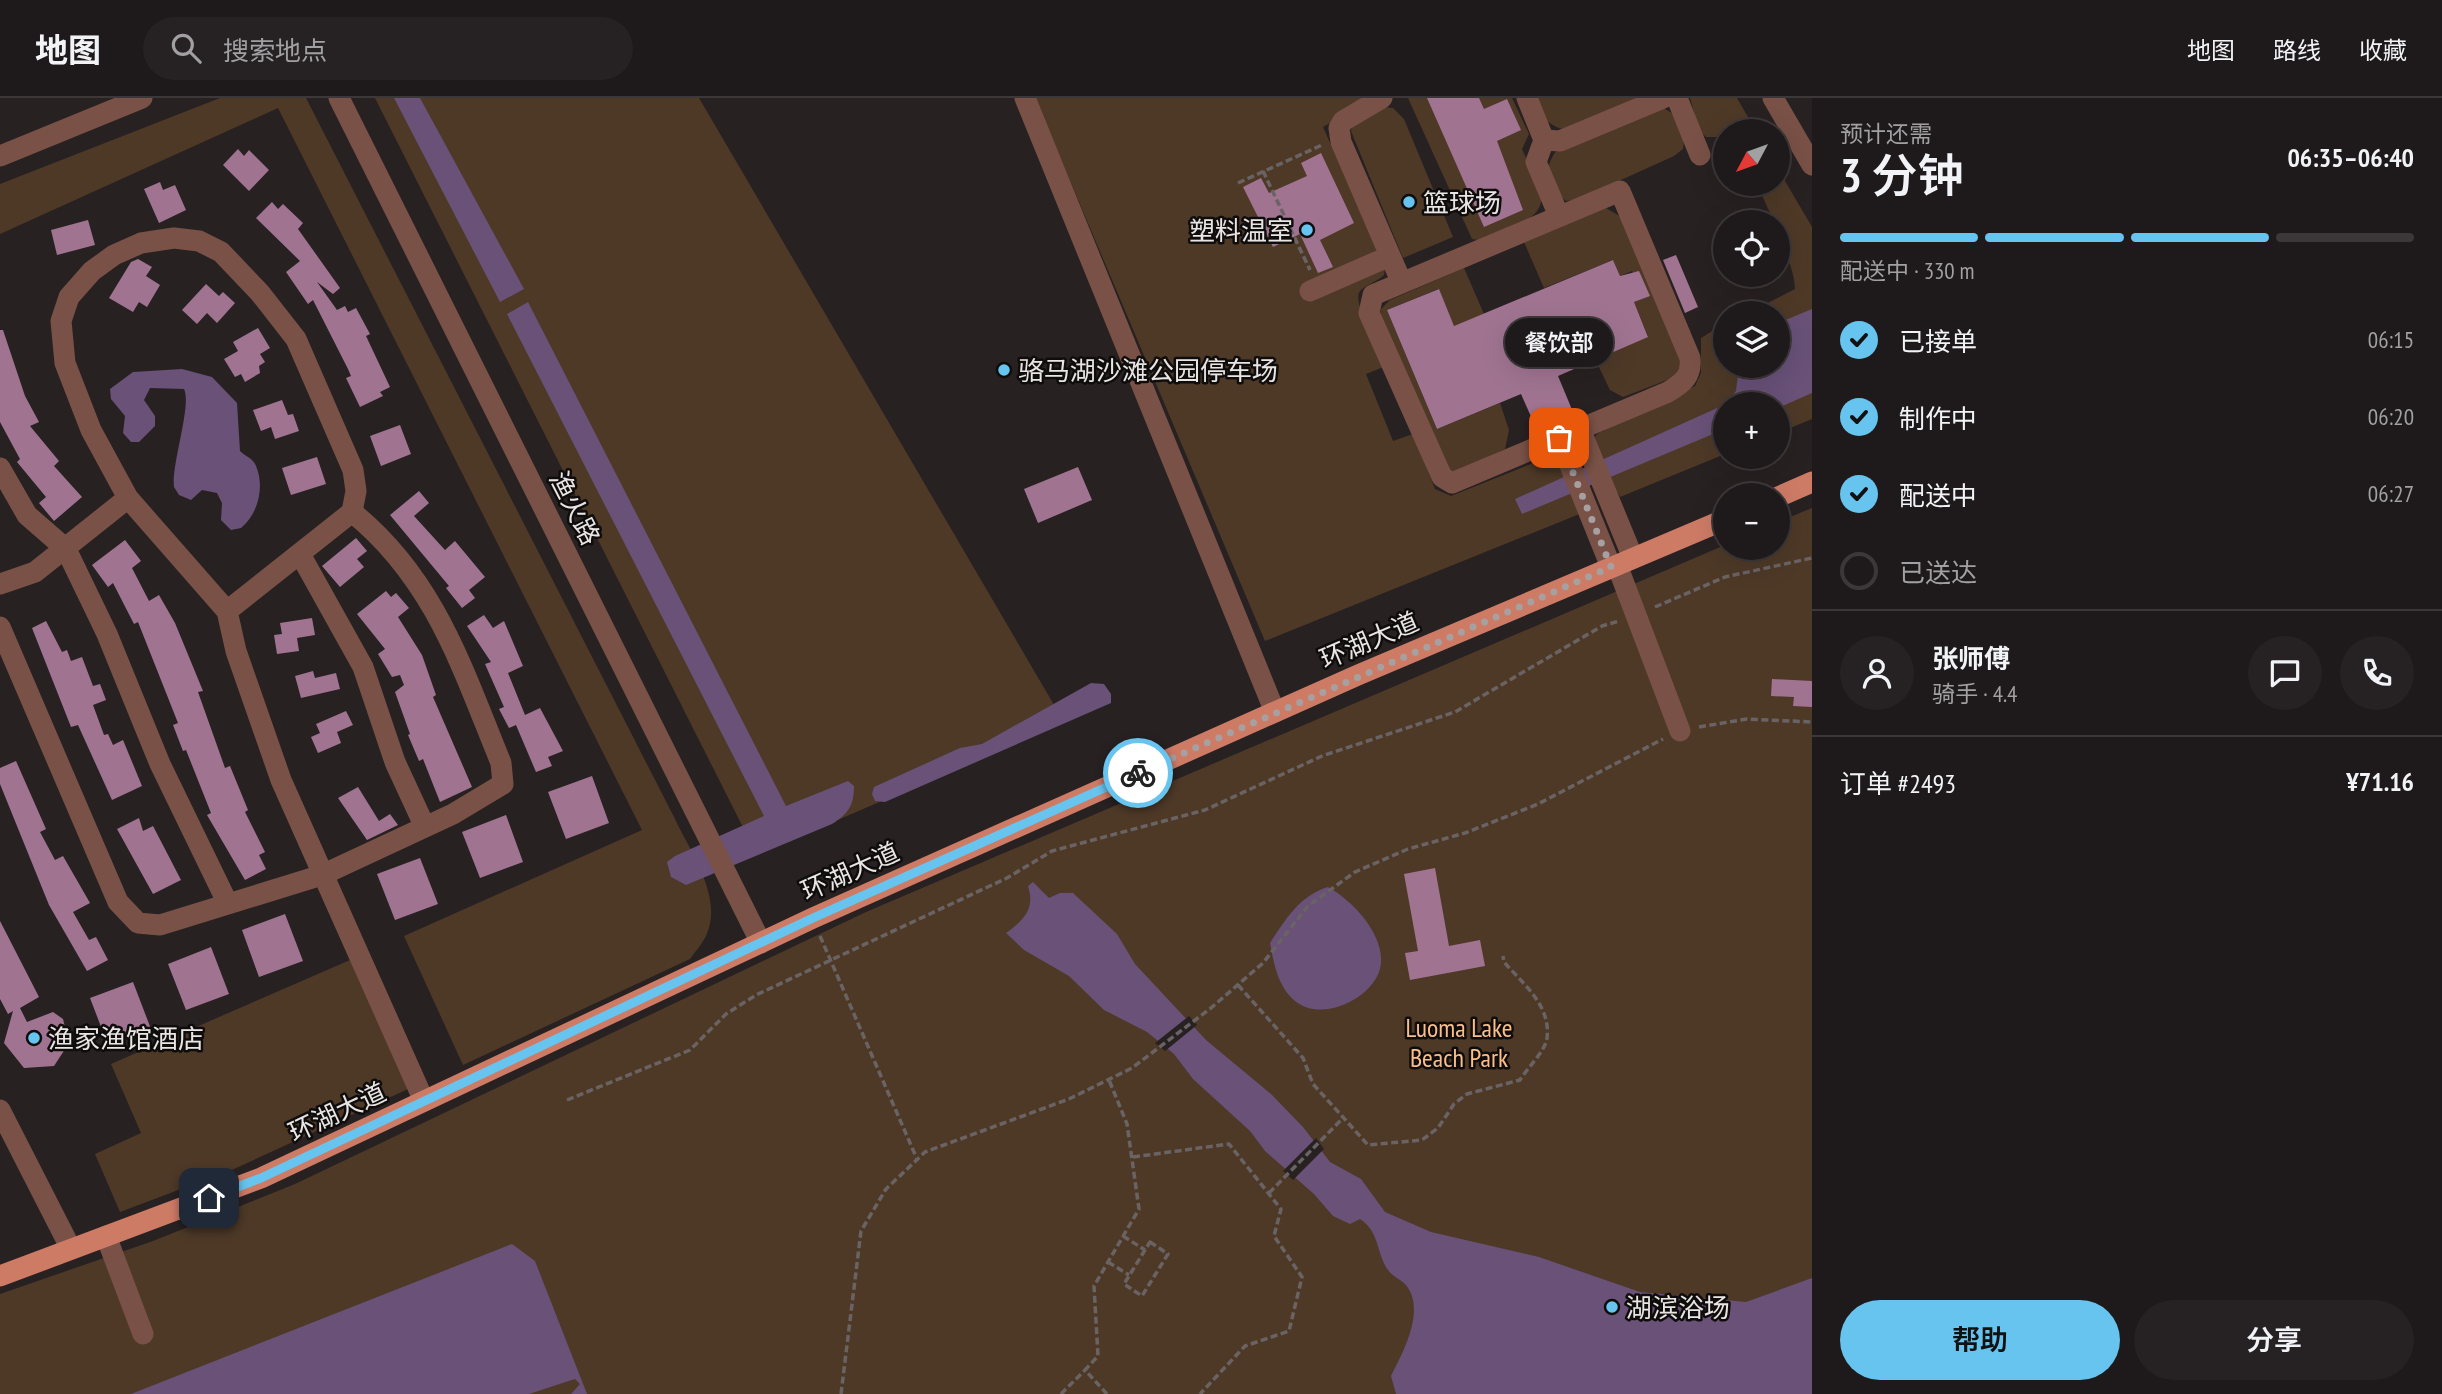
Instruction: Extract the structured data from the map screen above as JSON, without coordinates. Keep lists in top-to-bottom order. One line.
{"streets":{"main road":["环湖大道"],"street":["渔火路"]},"crossings":[["渔火路","环湖大道"]],"parks":["Luoma Lake Beach Park"],"places":["篮球场","塑料温室","骆马湖沙滩公园停车场","餐饮部","渔家渔馆酒店","湖滨浴场"],"north":"bottom left","page":{"header":"地图","search":"搜索地点","nav":["地图","路线","收藏"],"heading":["3 分钟","预计还需","06:35–06:40"],"panel":["张师傅","骑手 · 4.4","订单 #2493","¥71.16"],"map_buttons":["+","−"],"bar":"配送中 · 330 m","list":[["已接单","06:15"],["制作中","06:20"],["配送中","06:27"],"已送达"],"bubble":"餐饮部","buttons":["帮助","分享"]}}
